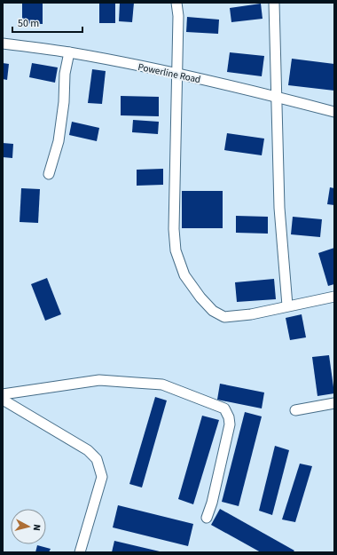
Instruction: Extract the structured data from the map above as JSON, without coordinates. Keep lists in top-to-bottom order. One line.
{"streets":{"street":["Powerline Road"]},"scale_bar":"50 m","north":"right"}
